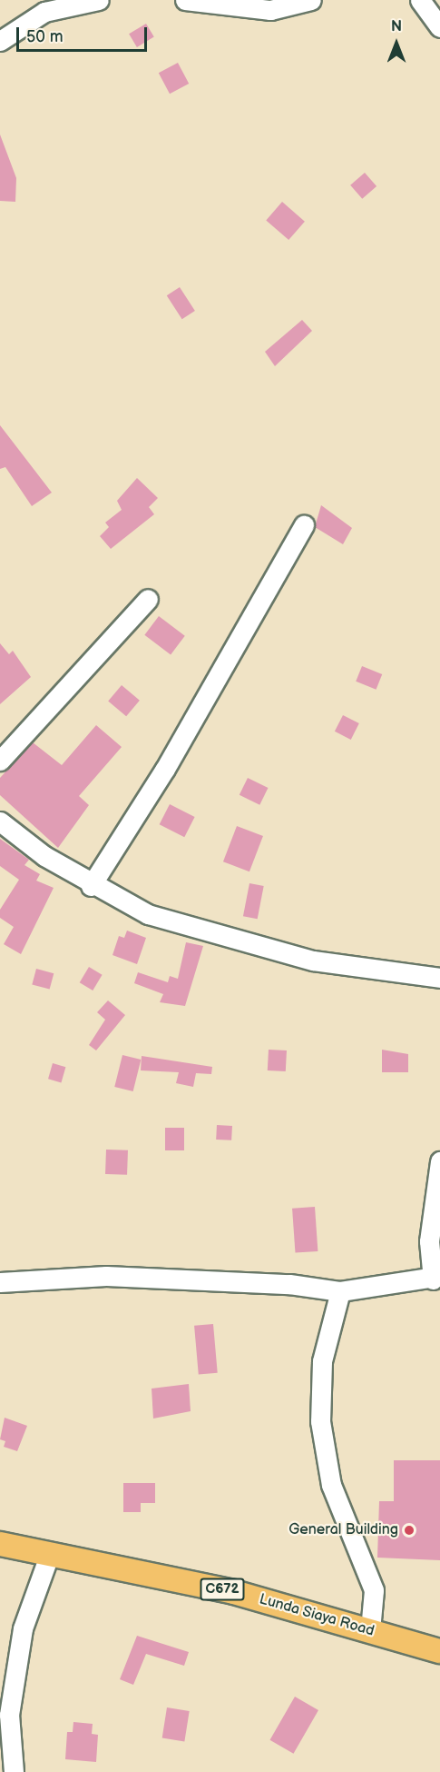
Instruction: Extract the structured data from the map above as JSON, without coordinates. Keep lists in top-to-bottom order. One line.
{"streets":{"main road":["C672","Lunda Siaya Road"]},"places":["General Building"],"scale_bar":"50 m","north":"top"}
